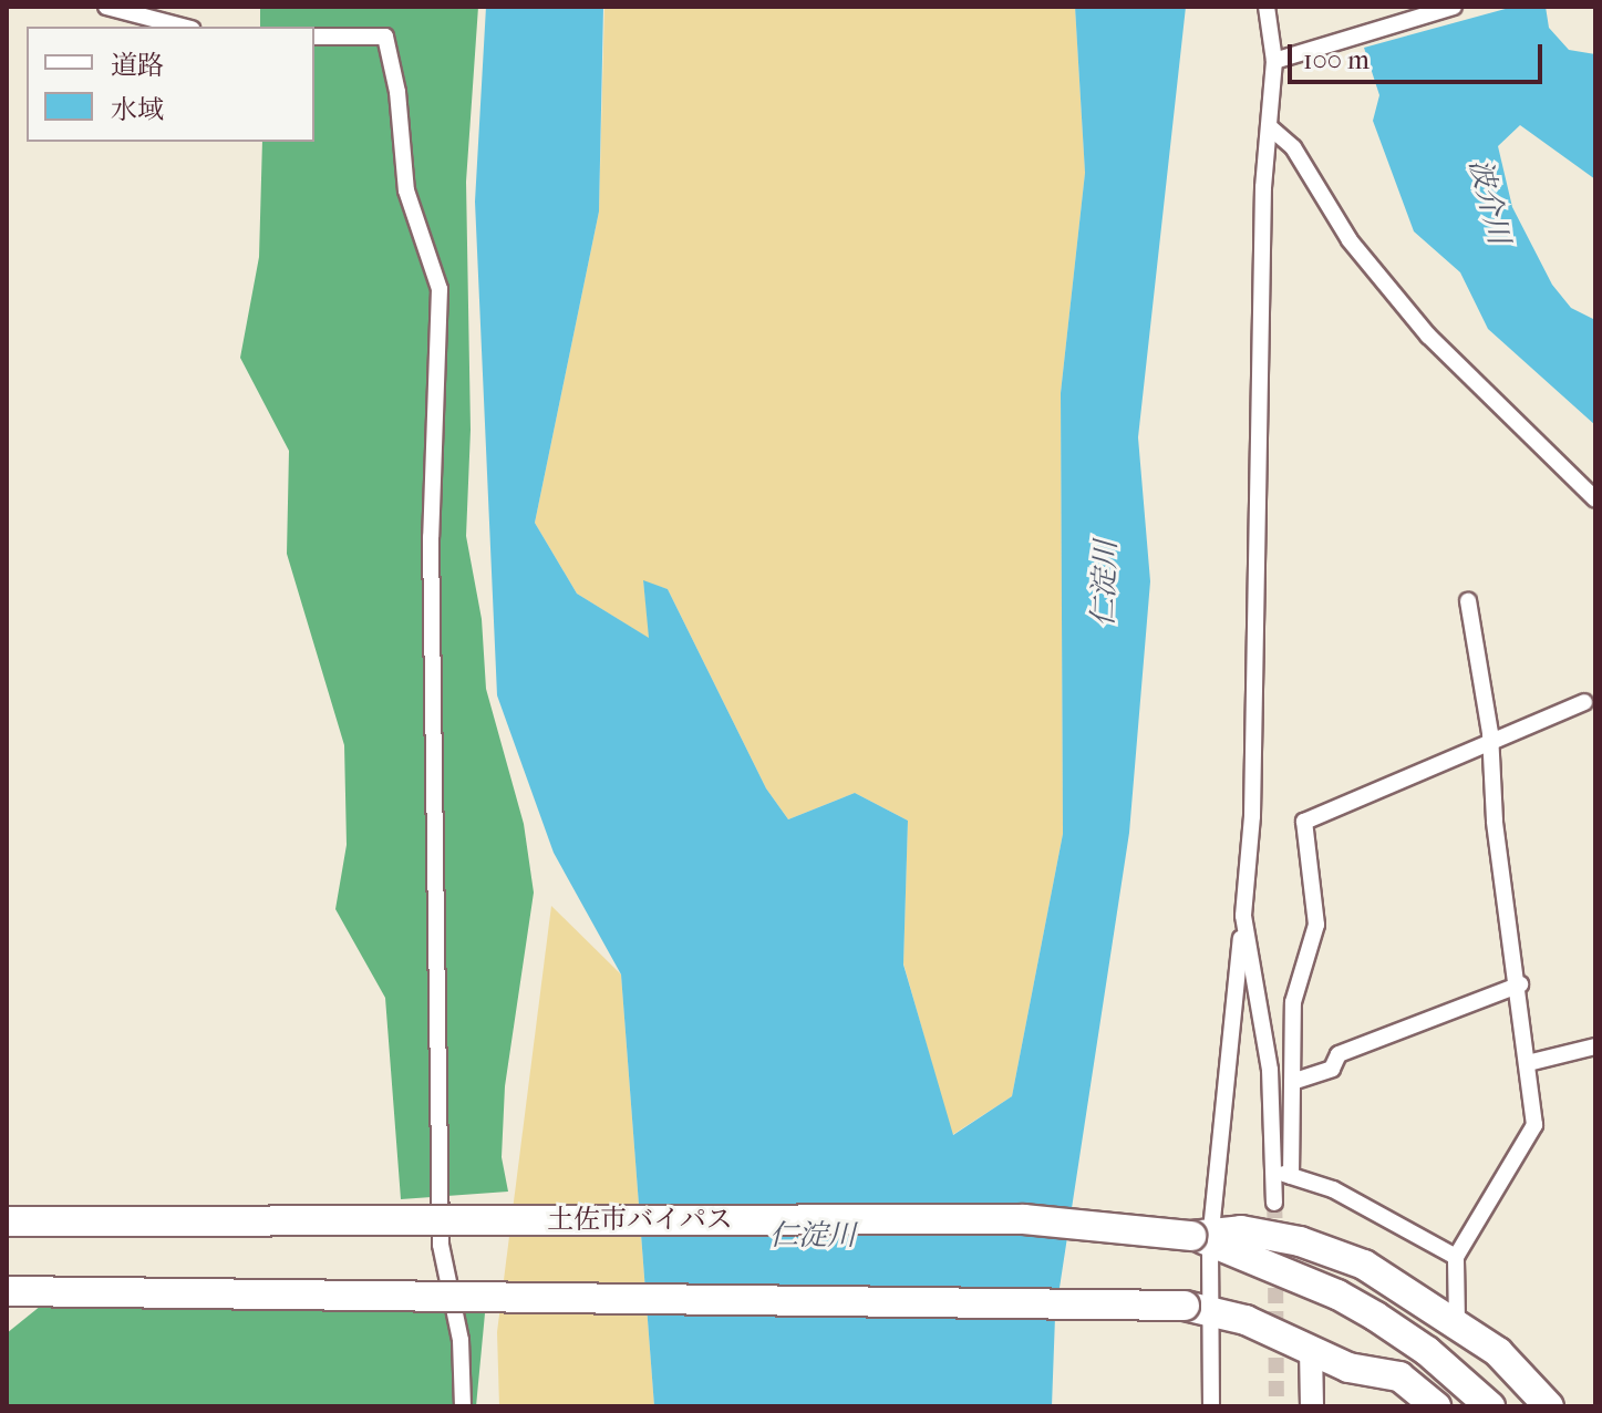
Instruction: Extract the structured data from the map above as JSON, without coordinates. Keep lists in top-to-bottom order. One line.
{"streets":{"highway":["土佐市バイパス"]},"water":["波介川","仁淀川"],"legend":["道路","水域"],"scale_bar":"100 m"}
